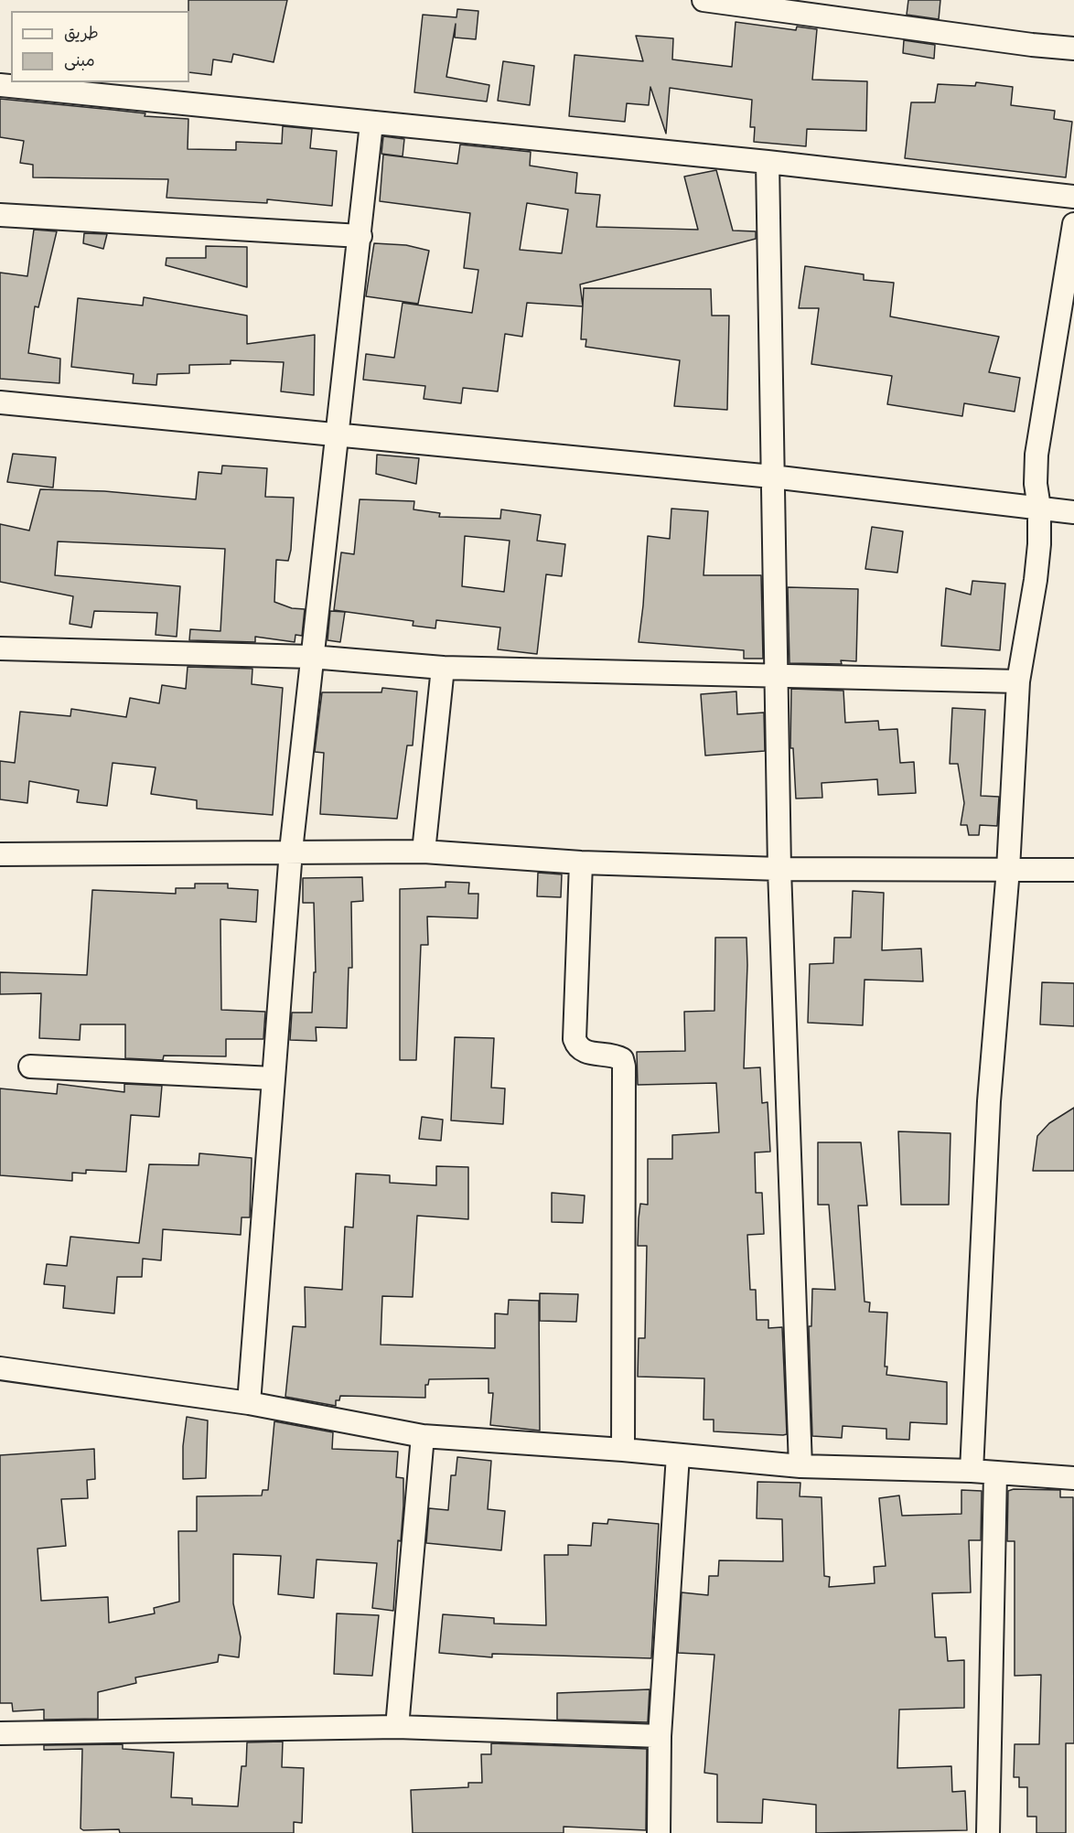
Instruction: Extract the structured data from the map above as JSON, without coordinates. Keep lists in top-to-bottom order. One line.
{"legend":["طريق","مبنى"]}
